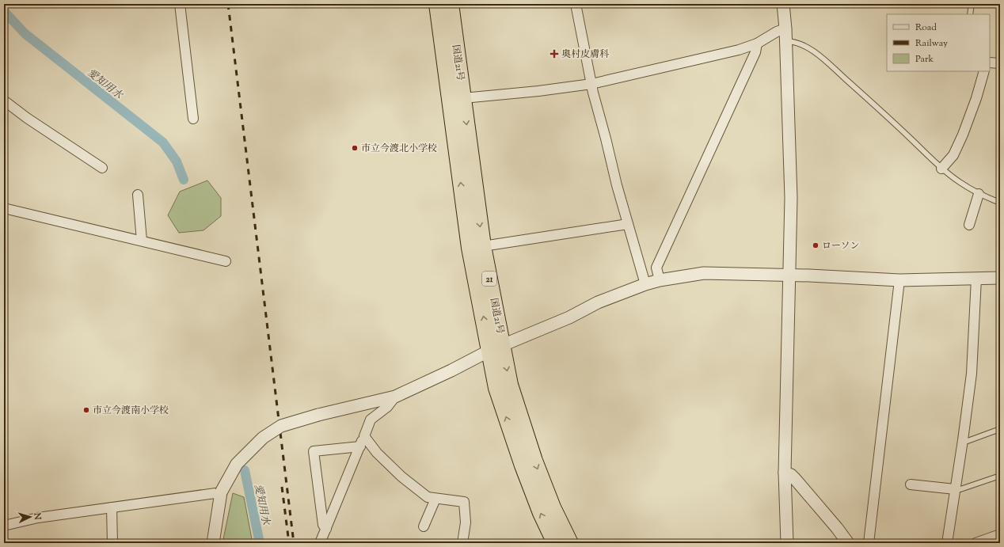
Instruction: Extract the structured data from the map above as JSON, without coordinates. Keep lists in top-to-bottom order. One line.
{"streets":{"highway":["国道21号","21"]},"water":["愛知用水"],"places":{"health":["奥村皮膚科"],"other":["市立今渡北小学校","ローソン","市立今渡南小学校"]},"legend":["Road","Railway","Park"],"north":"right"}
